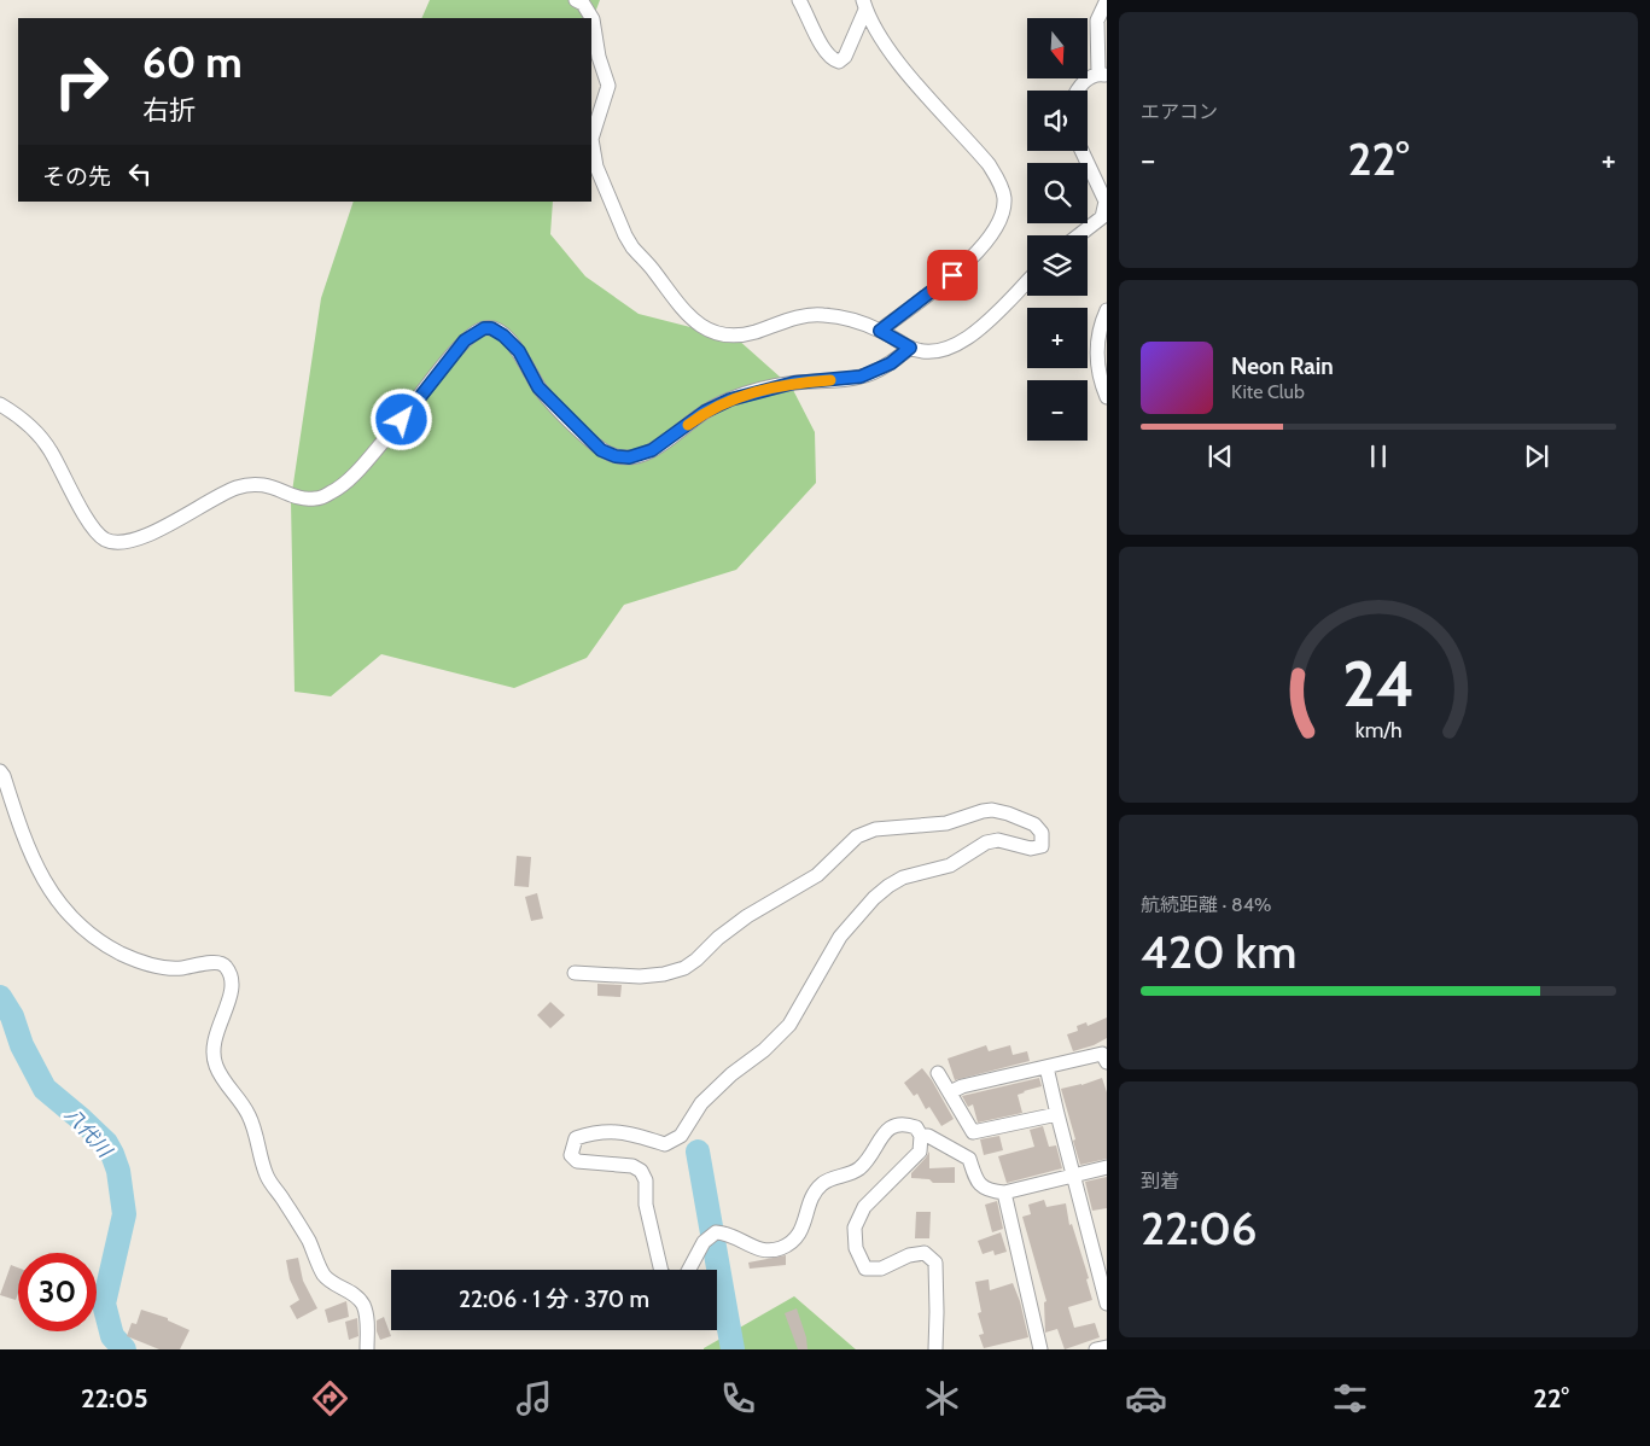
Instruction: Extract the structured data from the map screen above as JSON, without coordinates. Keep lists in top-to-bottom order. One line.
{"water":["八代川"],"north":"bottom","page":{"tile":["エアコン",["航続距離 · 84%","420 km"],["到着","22:06"]],"map_buttons":["+","−"],"turn":["60 m","右折"],"heat":["−","22°","+"],"then":"その先","song":["Neon Rain","Kite Club"],"limit":"30","trip":"22:06 · 1 分 · 370 m","tabs":["22:05","22°"],"gauge":["24","km/h"]}}
